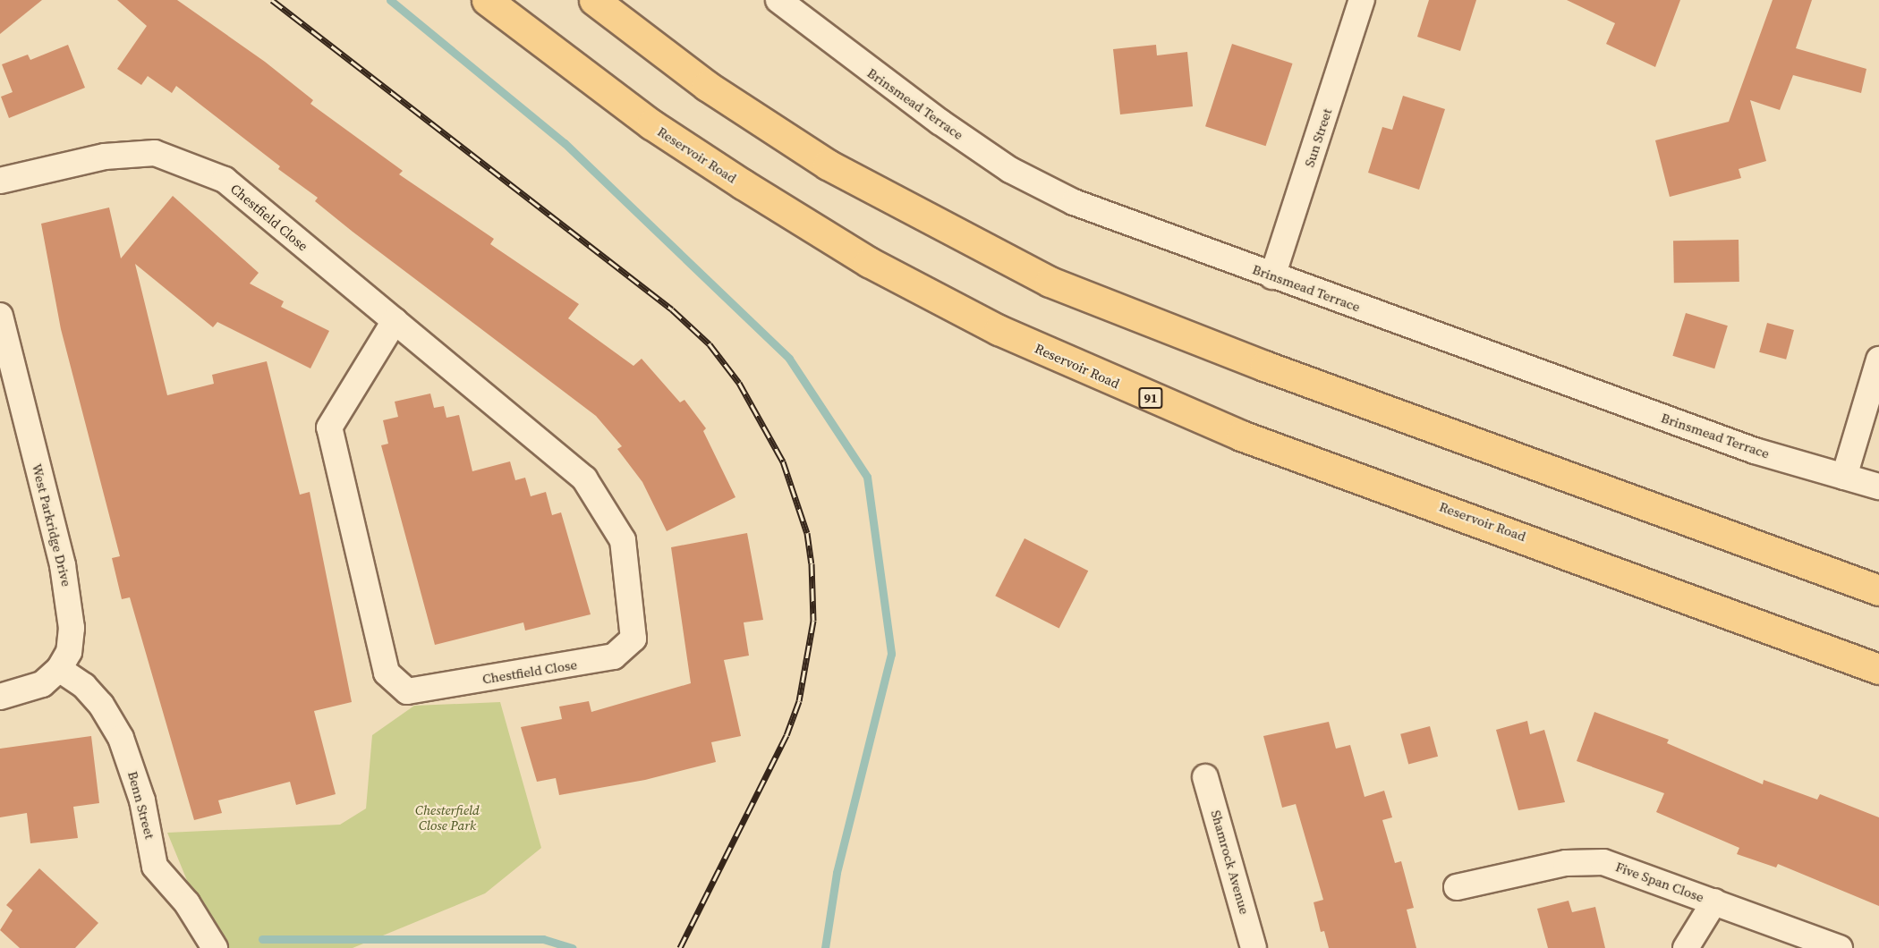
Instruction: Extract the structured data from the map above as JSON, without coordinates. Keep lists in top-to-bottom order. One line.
{"streets":{"main road":["Reservoir Road","91"],"street":["Brinsmead Terrace","Sun Street","Chestfield Close","West Parkridge Drive","Benn Street","Shamrock Avenue","Five Span Close"]},"crossings":[["Brinsmead Terrace","Sun Street"],["West Parkridge Drive","Benn Street"]],"parks":["Chesterfield Close Park"]}
